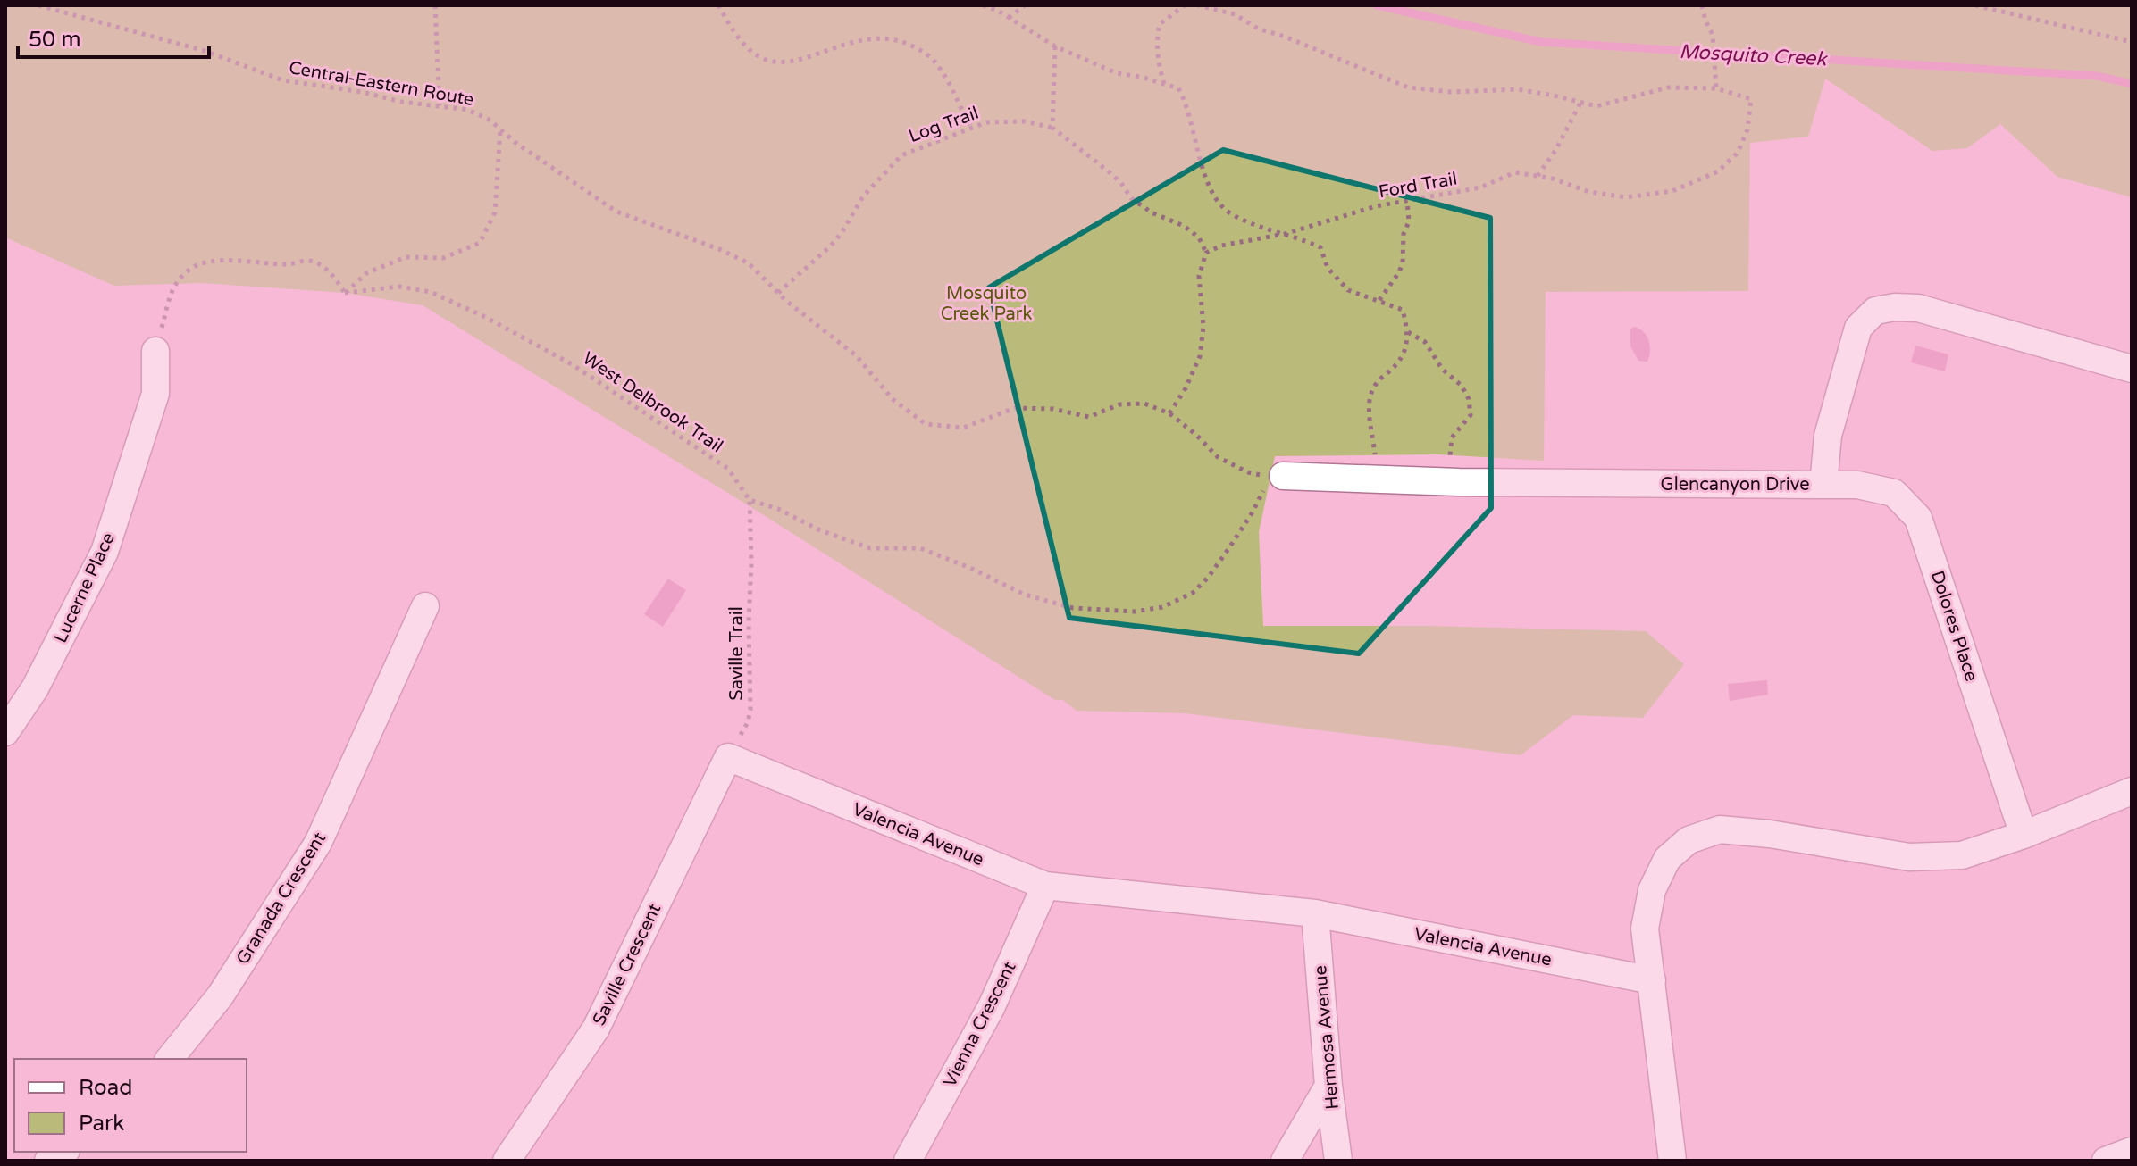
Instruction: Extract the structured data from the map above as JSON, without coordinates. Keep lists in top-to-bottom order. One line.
{"streets":{"street":["Glencanyon Drive","Lucerne Place","Dolores Place","Valencia Avenue","Granada Crescent","Saville Crescent","Vienna Crescent","Hermosa Avenue"],"path":["Central-Eastern Route","Log Trail","Ford Trail","West Delbrook Trail","Saville Trail"]},"crossings":[["Central-Eastern Route","Log Trail"],["Central-Eastern Route","Glencanyon Drive"],["West Delbrook Trail","Saville Trail"],["Glencanyon Drive","Dolores Place"],["Saville Trail","Valencia Avenue"],["Saville Trail","Saville Crescent"],["Valencia Avenue","Saville Crescent"],["Valencia Avenue","Vienna Crescent"],["Valencia Avenue","Hermosa Avenue"]],"water":["Mosquito Creek"],"parks":["Mosquito Creek Park"],"legend":["Road","Park"],"scale_bar":"50 m"}
